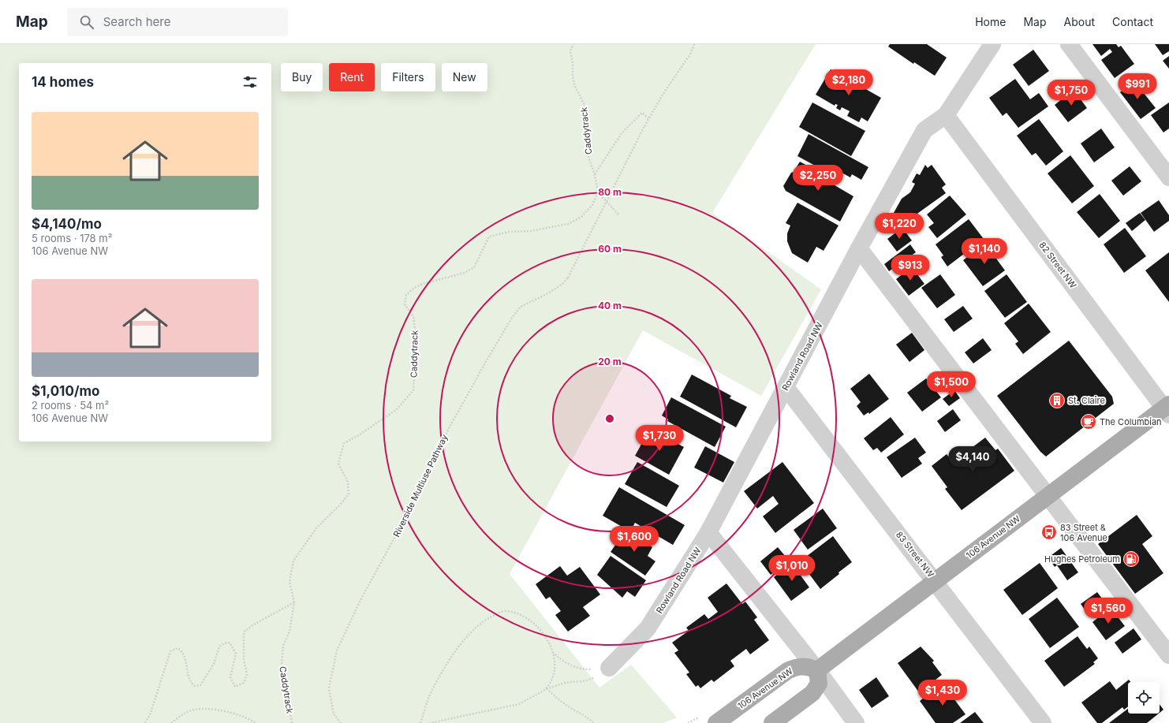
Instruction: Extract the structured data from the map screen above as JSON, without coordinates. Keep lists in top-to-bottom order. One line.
{"streets":{"main road":["106 Avenue NW"],"street":["82 Street NW","Rowland Road NW","83 Street NW"],"path":["Caddytrack","Riverside Multiuse Pathway"]},"crossings":[["82 Street NW","Rowland Road NW"],["82 Street NW","106 Avenue NW"],["Rowland Road NW","83 Street NW"],["106 Avenue NW","83 Street NW"]],"places":{"building":["St. Claire"],"cafe":["The Columbian"],"bus stop":["83 Street & 106 Avenue"],"fuel station":["Hughes Petroleum"]},"page":{"header":"Map","search":"Search here","nav":["Home","Map","About","Contact"],"chip":["Buy","Rent","Filters","New"],"heading":"14 homes","price":["$2,180","$991","$1,750","$2,250","$1,220","$1,140","$913","$1,500","$1,730","$4,140","$1,600","$1,010","$1,560","$1,430"],"list":[{"name":"$4,140/mo","note":"5 rooms · 178 m² · 106 Avenue NW"},{"name":"$1,010/mo","note":"2 rooms · 54 m² · 106 Avenue NW"}]},"rings":["80 m","60 m","40 m","20 m"]}
